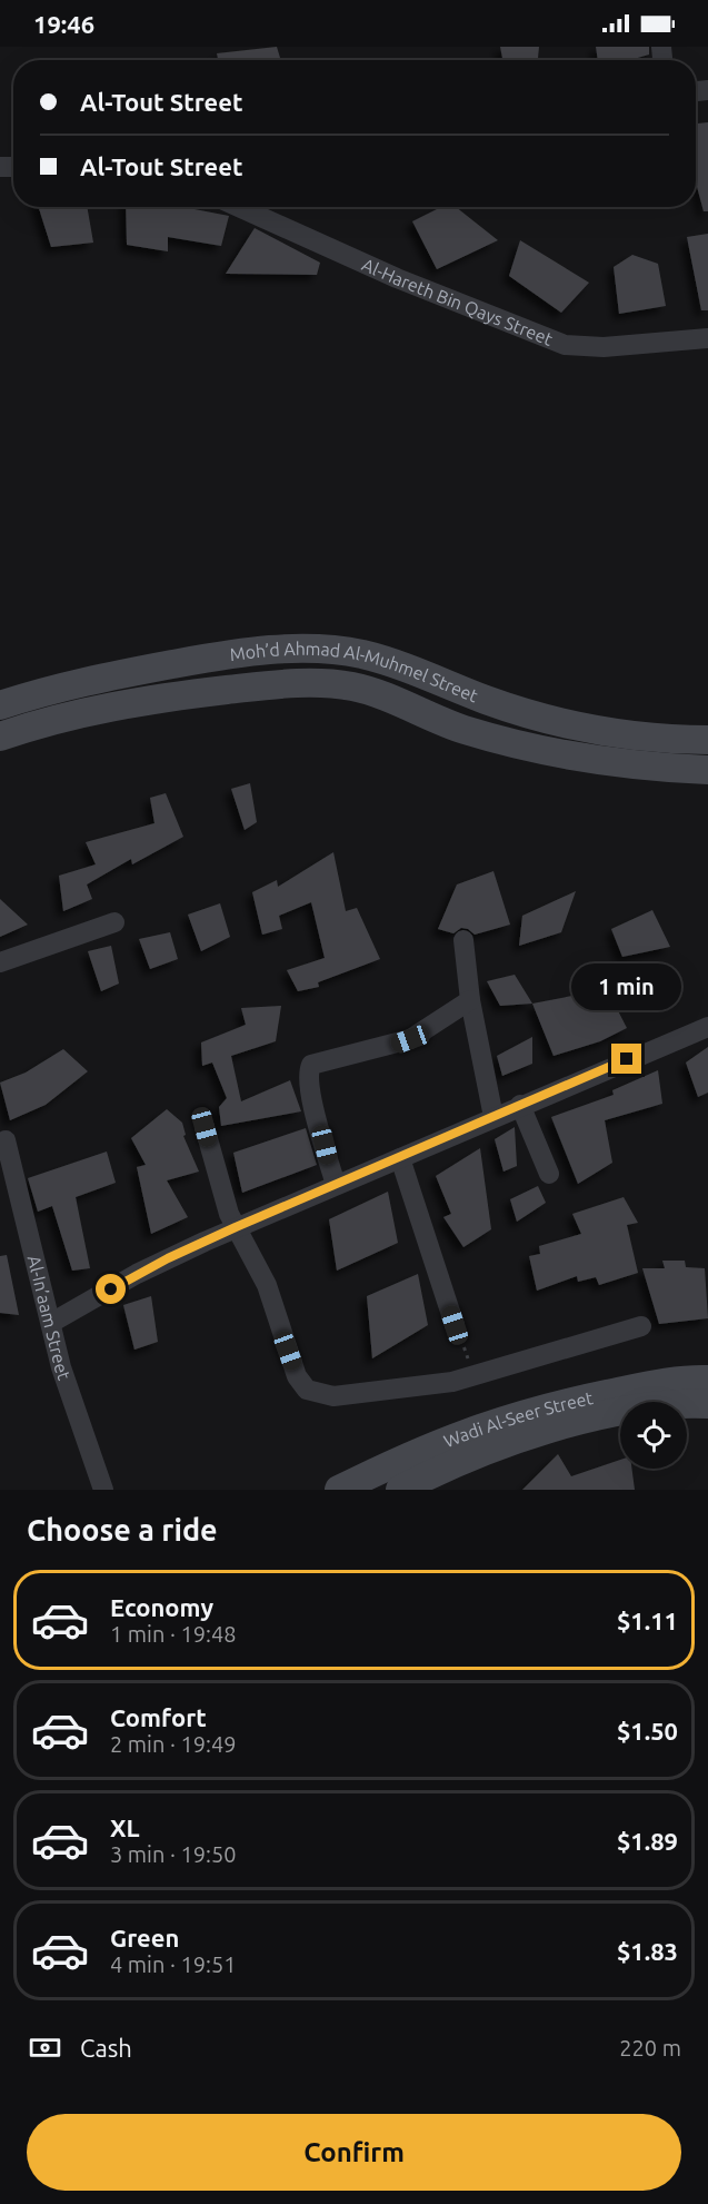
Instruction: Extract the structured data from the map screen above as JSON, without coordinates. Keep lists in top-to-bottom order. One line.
{"streets":{"main road":["Moh’d Ahmad Al-Muhmel Street","Wadi Al-Seer Street"],"street":["Al-Hareth Bin Qays Street","Al-In’aam Street"]},"page":{"status":"19:46","banner":["Al-Tout Street","Al-Tout Street"],"bubble":"1 min","heading":"Choose a ride","list":[{"name":"Economy","note":"1 min · 19:48","value":"$1.11"},{"name":"Comfort","note":"2 min · 19:49","value":"$1.50"},{"name":"XL","note":"3 min · 19:50","value":"$1.89"},{"name":"Green","note":"4 min · 19:51","value":"$1.83"}],"pay":["Cash","220 m"],"buttons":"Confirm"}}
